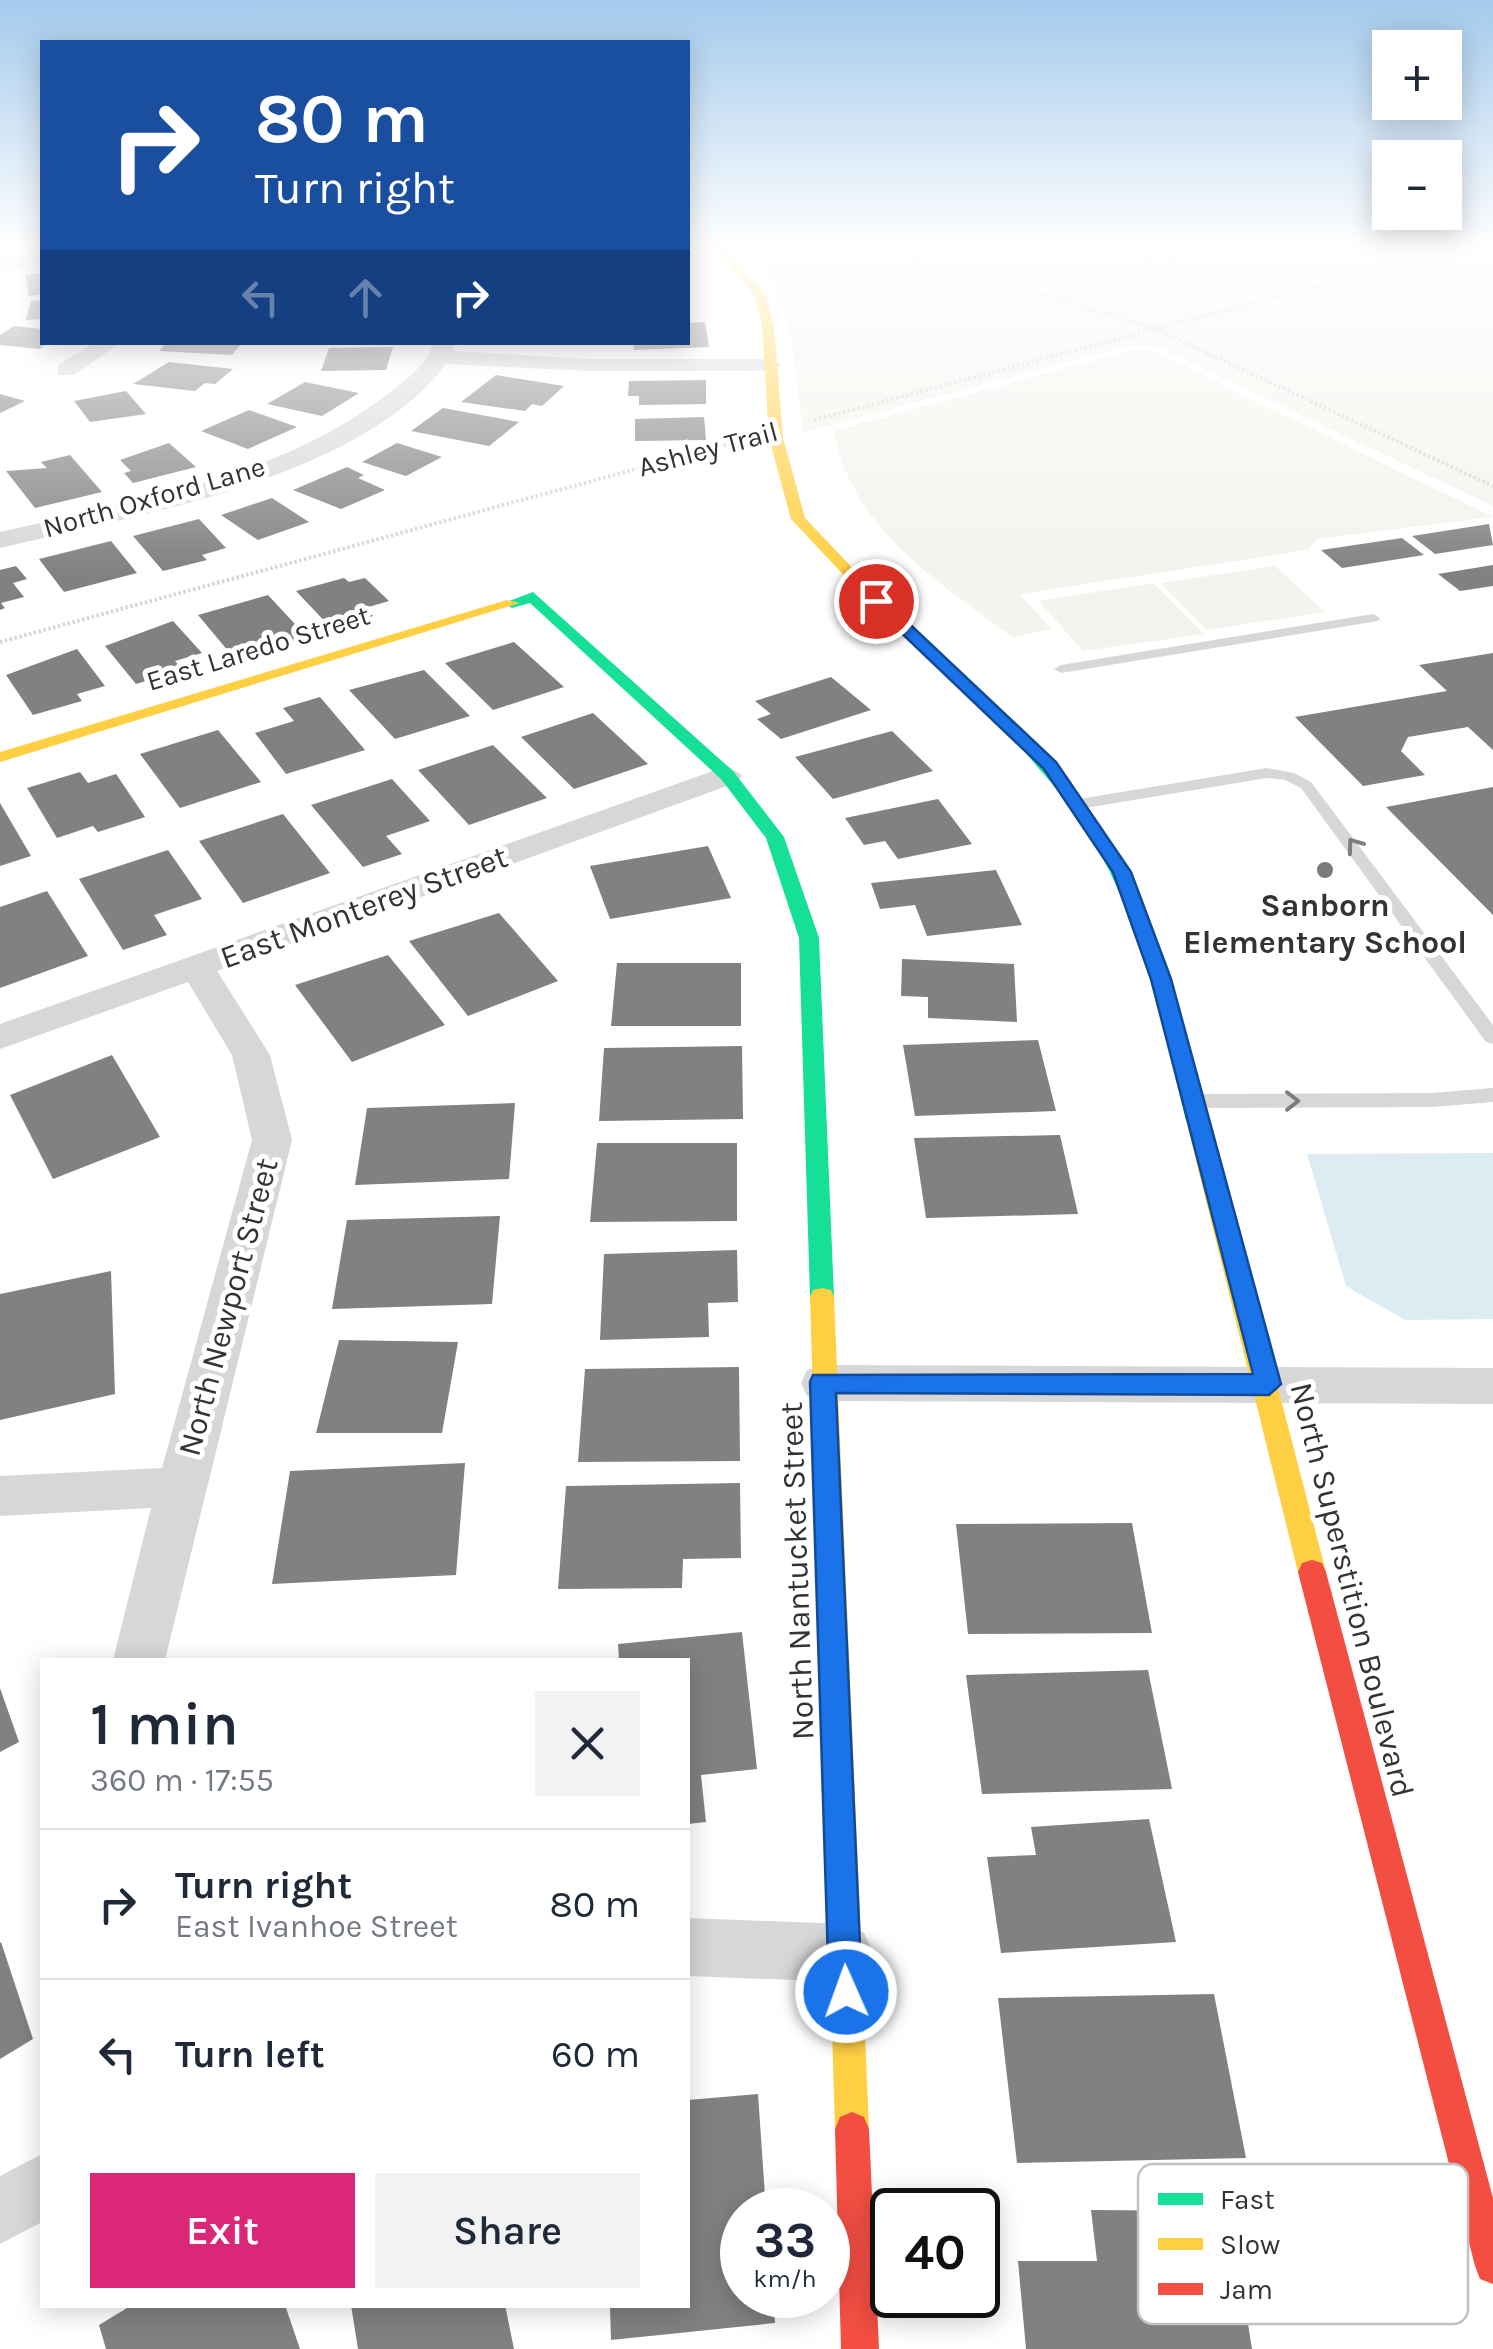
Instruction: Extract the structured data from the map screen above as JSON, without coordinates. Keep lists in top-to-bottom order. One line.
{"streets":{"street":["North Oxford Lane","East Laredo Street","East Monterey Street","North Newport Street","North Nantucket Street","North Superstition Boulevard"],"path":["Ashley Trail"]},"crossings":[["Ashley Trail","North Superstition Boulevard"],["East Laredo Street","North Nantucket Street"],["East Monterey Street","North Newport Street"],["East Monterey Street","North Nantucket Street"]],"places":["Sanborn Elementary School"],"legend":["Fast","Slow","Jam"],"page":{"map_buttons":["+","−"],"turn":["80 m","Turn right"],"heading":["1 min","360 m · 17:55"],"list":[{"name":"Turn right","note":"East Ivanhoe Street","value":"80 m"},{"name":"Turn left","value":"60 m"}],"buttons":["Exit","Share"],"speed":"33 km/h","limit":"40"}}
